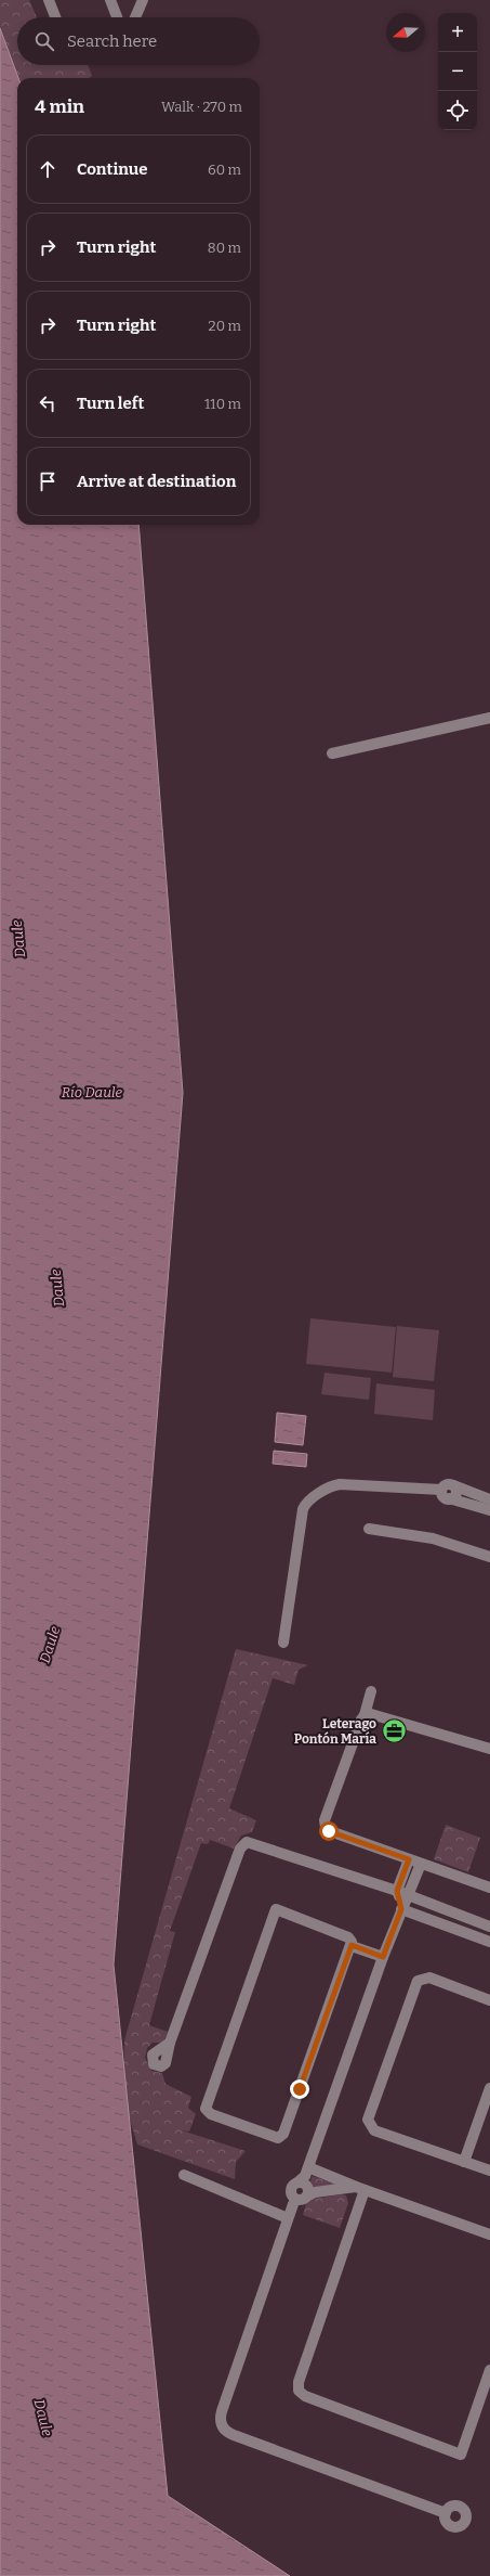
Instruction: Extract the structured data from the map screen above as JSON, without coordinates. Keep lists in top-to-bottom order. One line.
{"water":["Daule","Río Daule"],"places":{"office":["Leterago Pontón María"]},"north":"left","page":{"map_buttons":["+","−"],"search":"Search here","heading":["4 min","Walk · 270 m"],"list":[["Continue","60 m"],["Turn right","80 m"],["Turn right","20 m"],["Turn left","110 m"],"Arrive at destination"]}}
